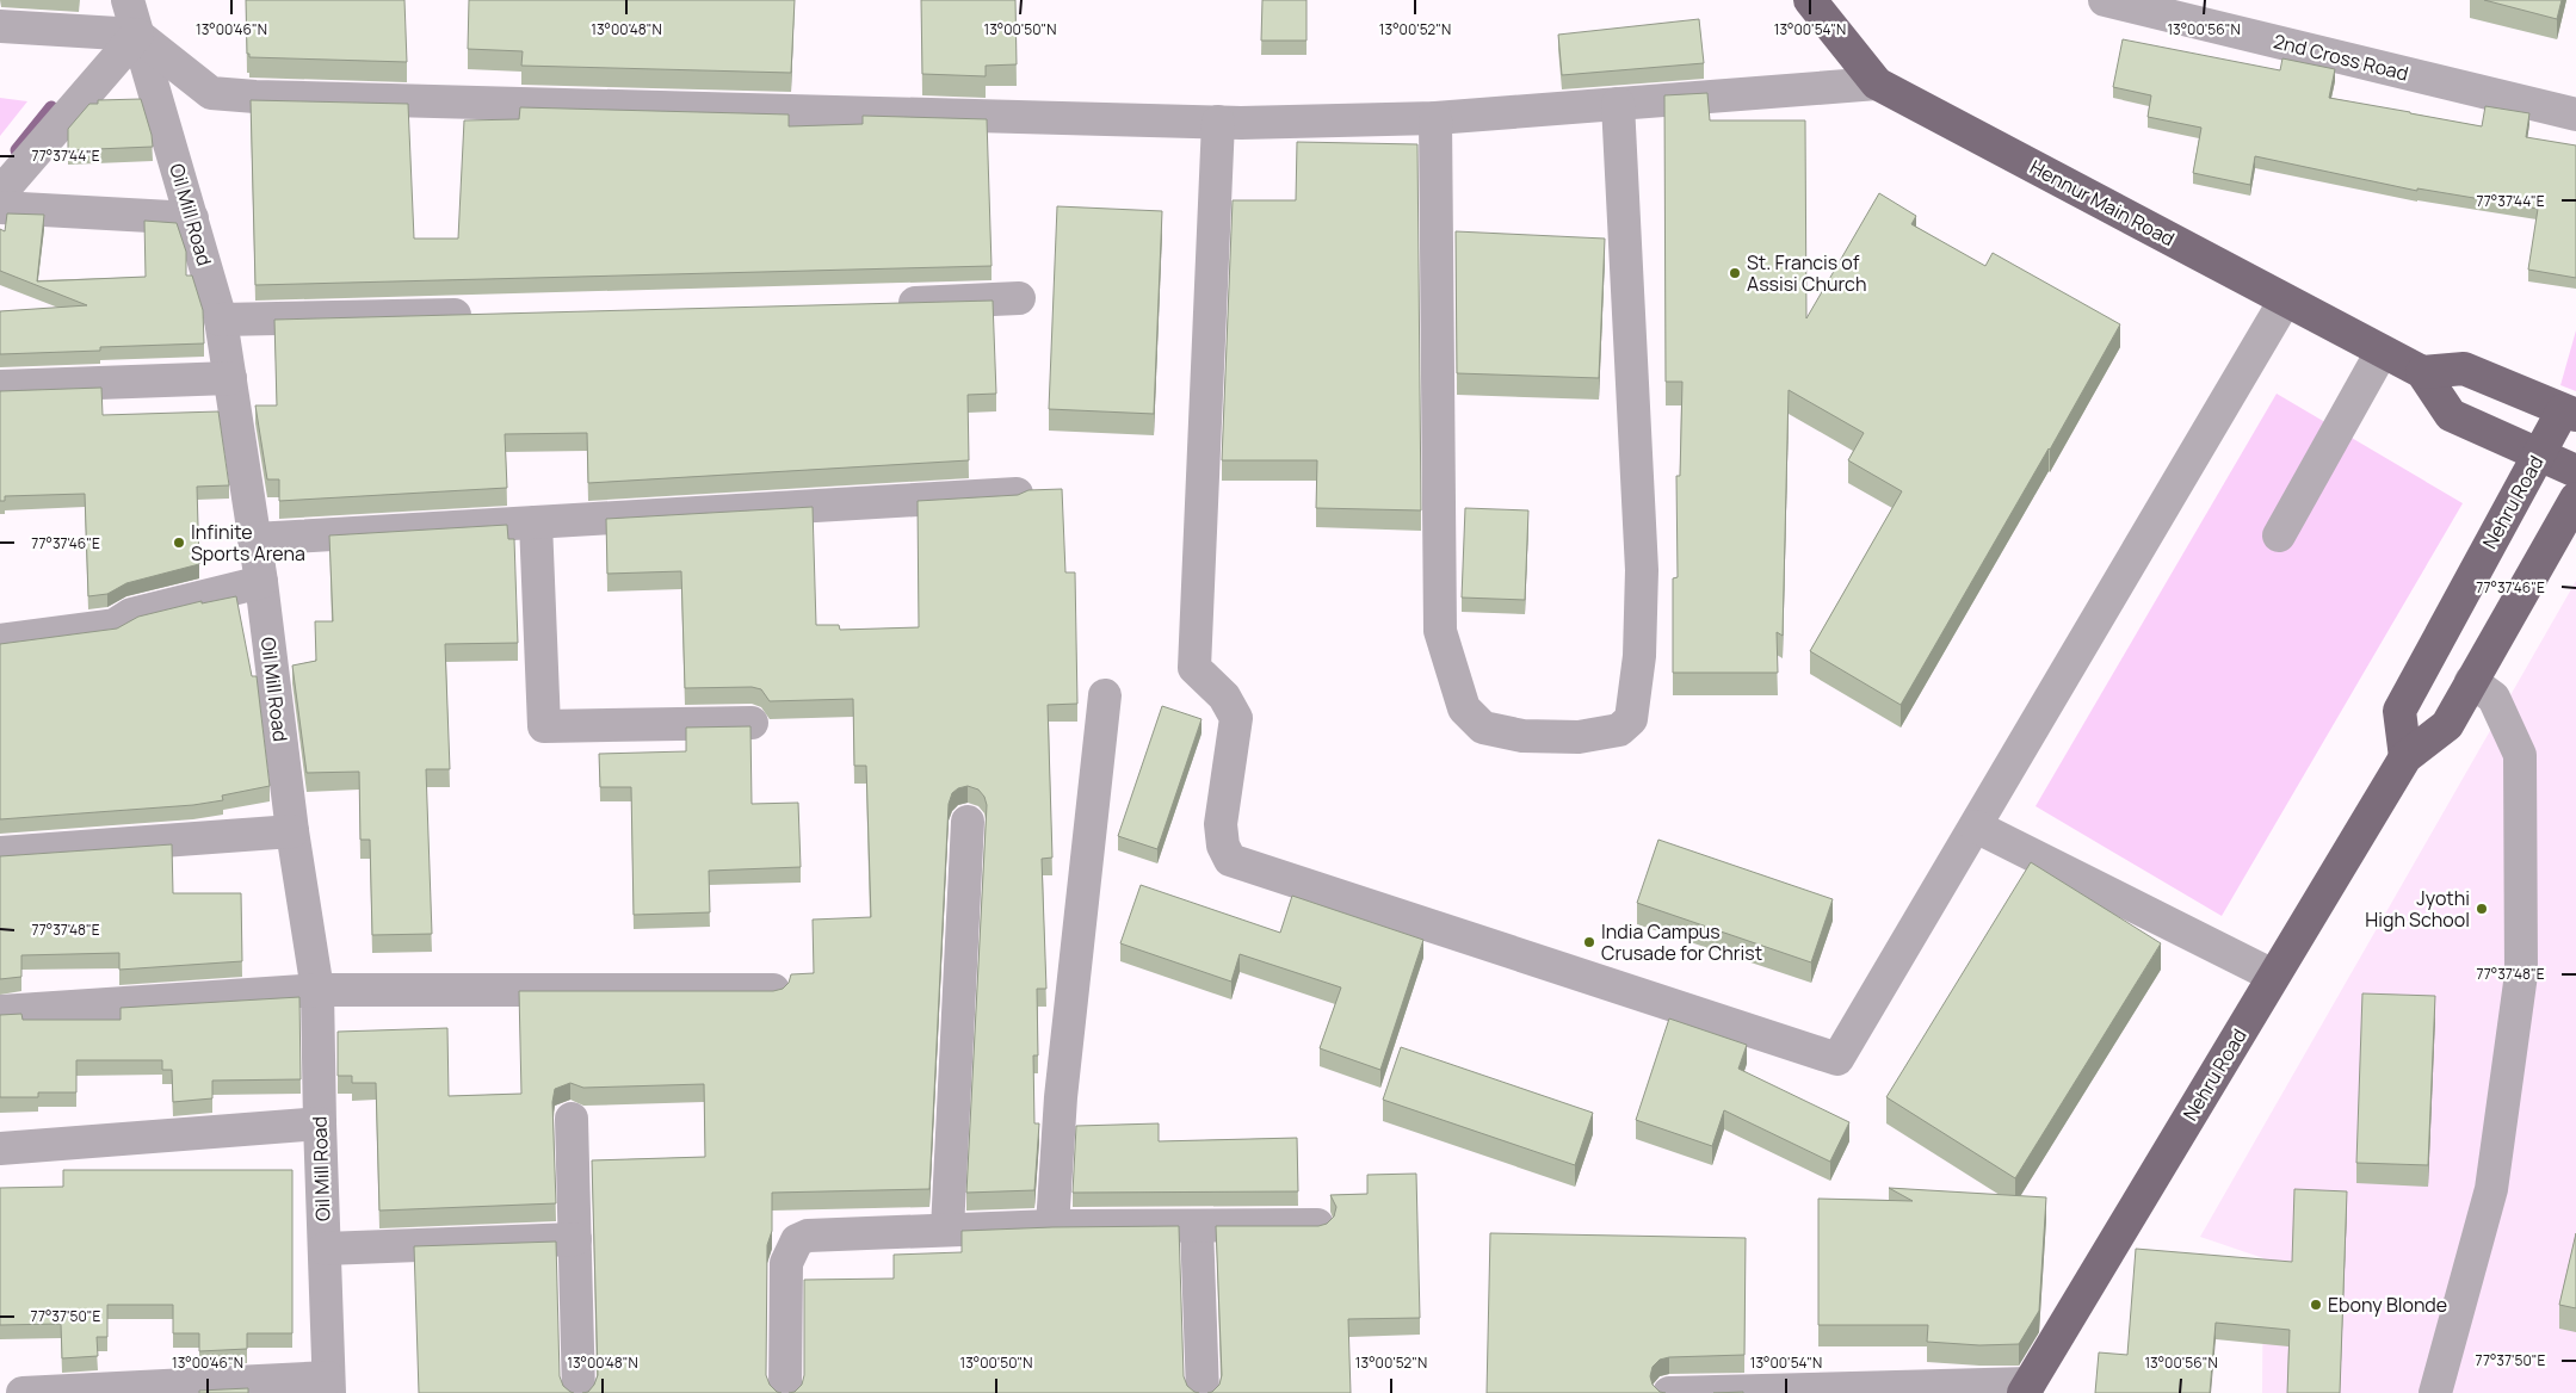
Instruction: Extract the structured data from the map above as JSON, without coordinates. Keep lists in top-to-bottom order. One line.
{"streets":{"main road":["Hennur Main Road","Nehru Road"],"street":["2nd Cross Road","Oil Mill Road"]},"crossings":[["Hennur Main Road","Nehru Road"]],"places":["St. Francis of Assisi Church","Infinite Sports Arena","Jyothi High School","India Campus Crusade for Christ","Ebony Blonde"],"coordinates":["13°00'46\"N","13°00'48\"N","13°00'50\"N","13°00'52\"N","13°00'54\"N","13°00'56\"N","77°37'44\"E","77°37'46\"E","77°37'48\"E","77°37'50\"E"]}
